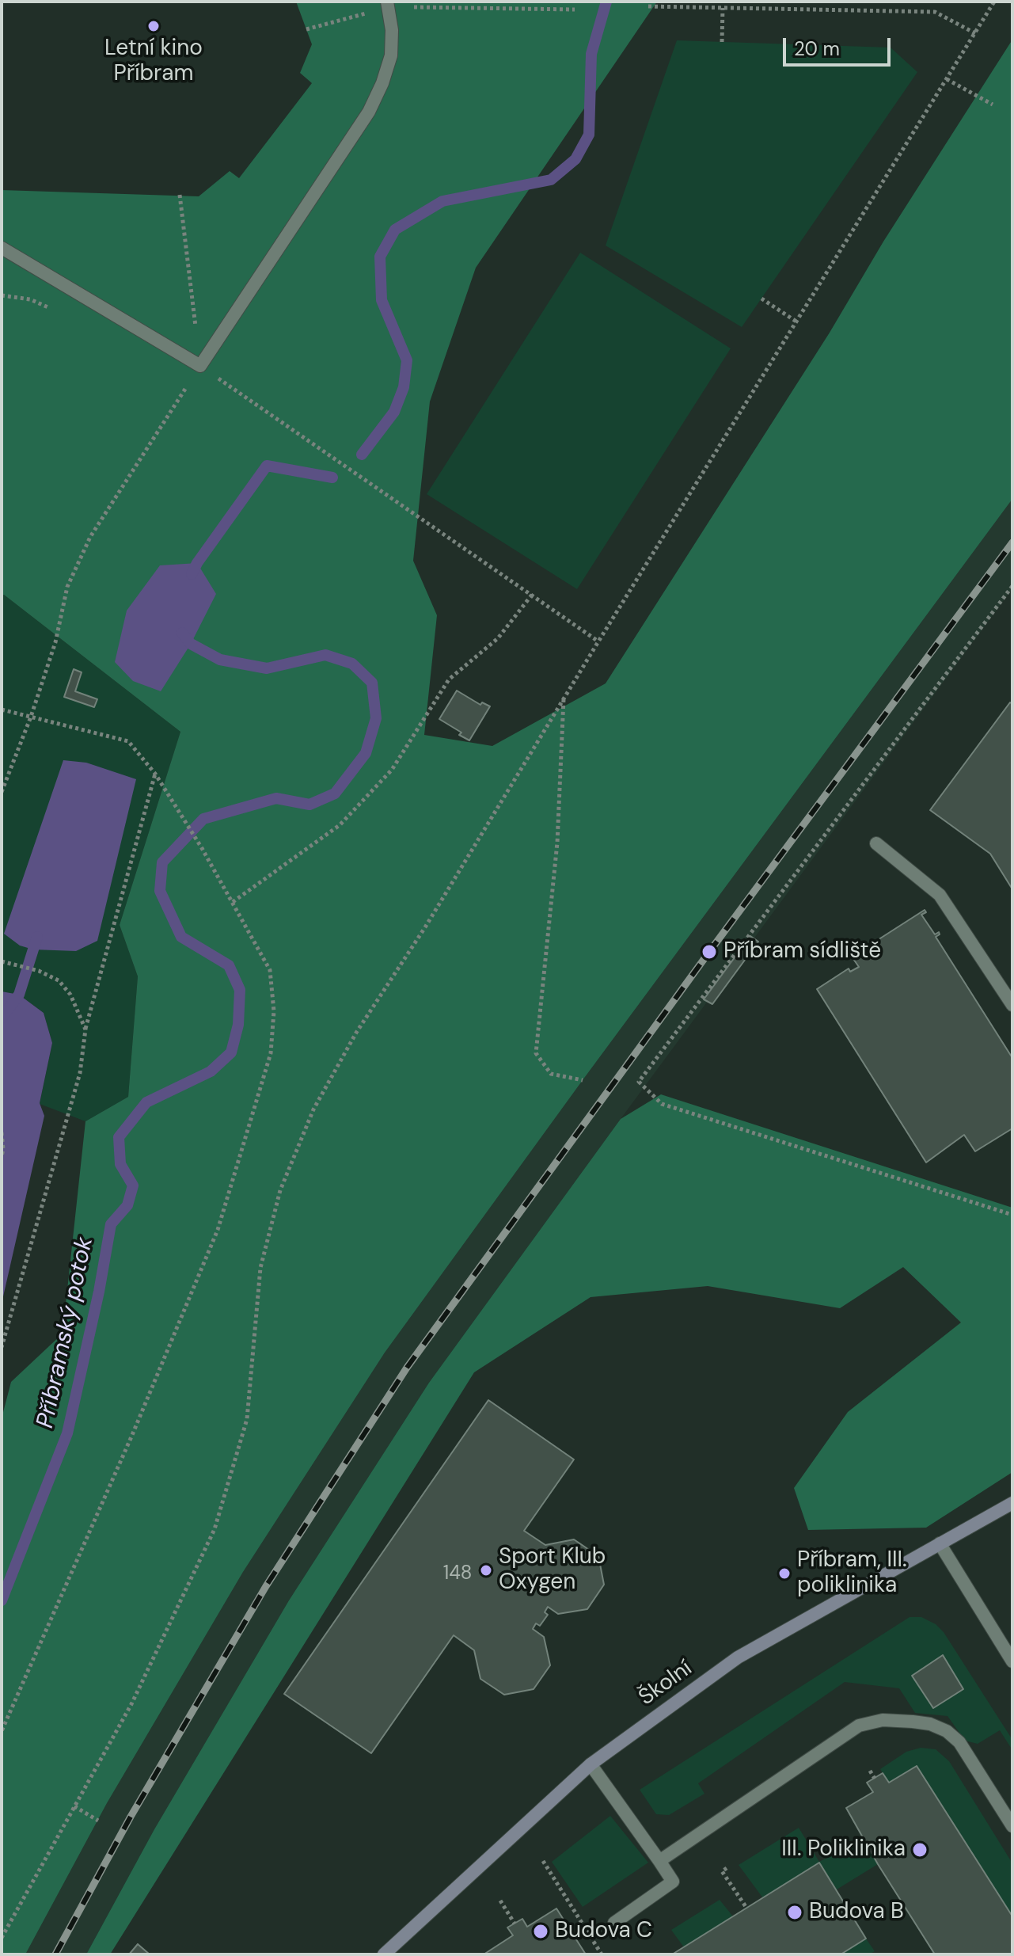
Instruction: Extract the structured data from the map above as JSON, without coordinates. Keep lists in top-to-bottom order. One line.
{"streets":{"street":["Školní"]},"water":["Příbramský potok"],"places":["Letní kino Příbram","Příbram sídliště","Sport Klub Oxygen","Příbram, III. poliklinika","III. Poliklinika","Budova B","Budova C"],"house_numbers":["148"],"scale_bar":"20 m"}
